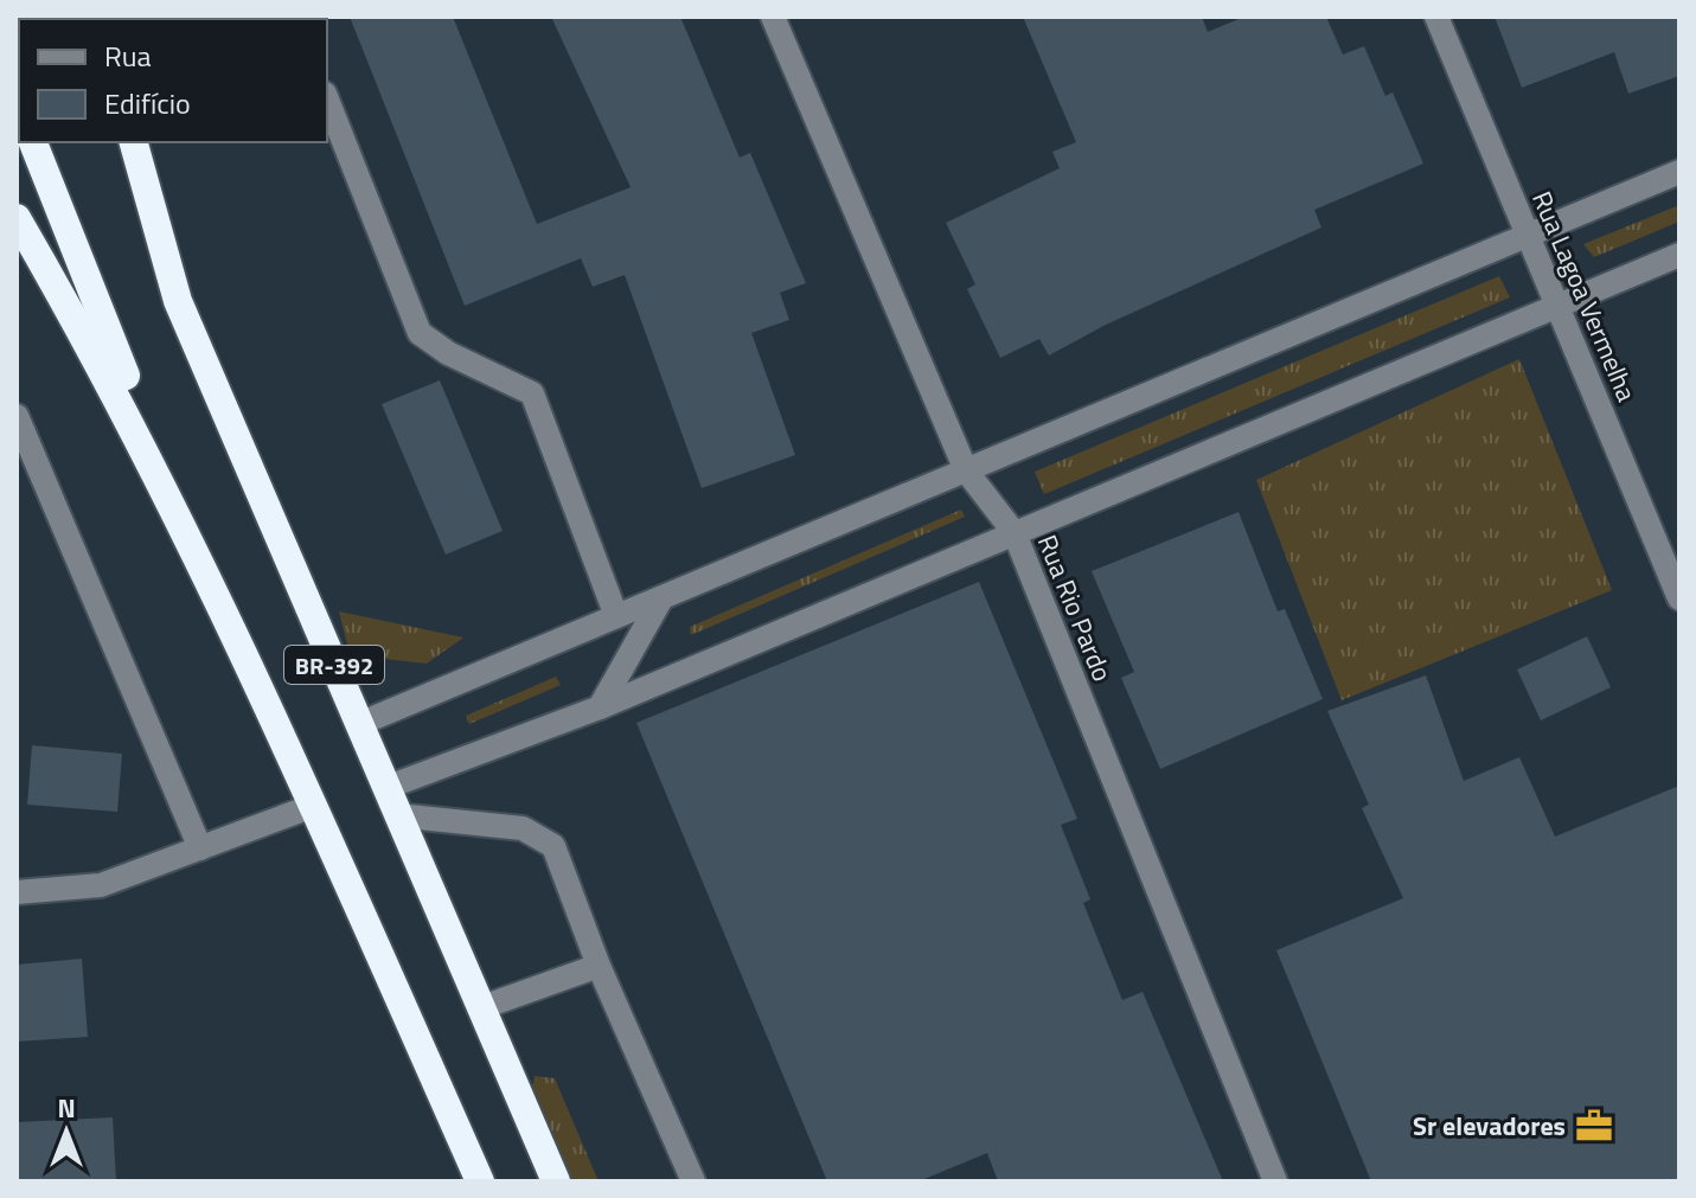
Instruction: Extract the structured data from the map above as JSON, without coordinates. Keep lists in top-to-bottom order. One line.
{"streets":{"highway":["BR-392"],"street":["Rua Lagoa Vermelha","Rua Rio Pardo"]},"places":{"office":["Sr elevadores"]},"legend":["Rua","Edifício"],"north":"top"}
